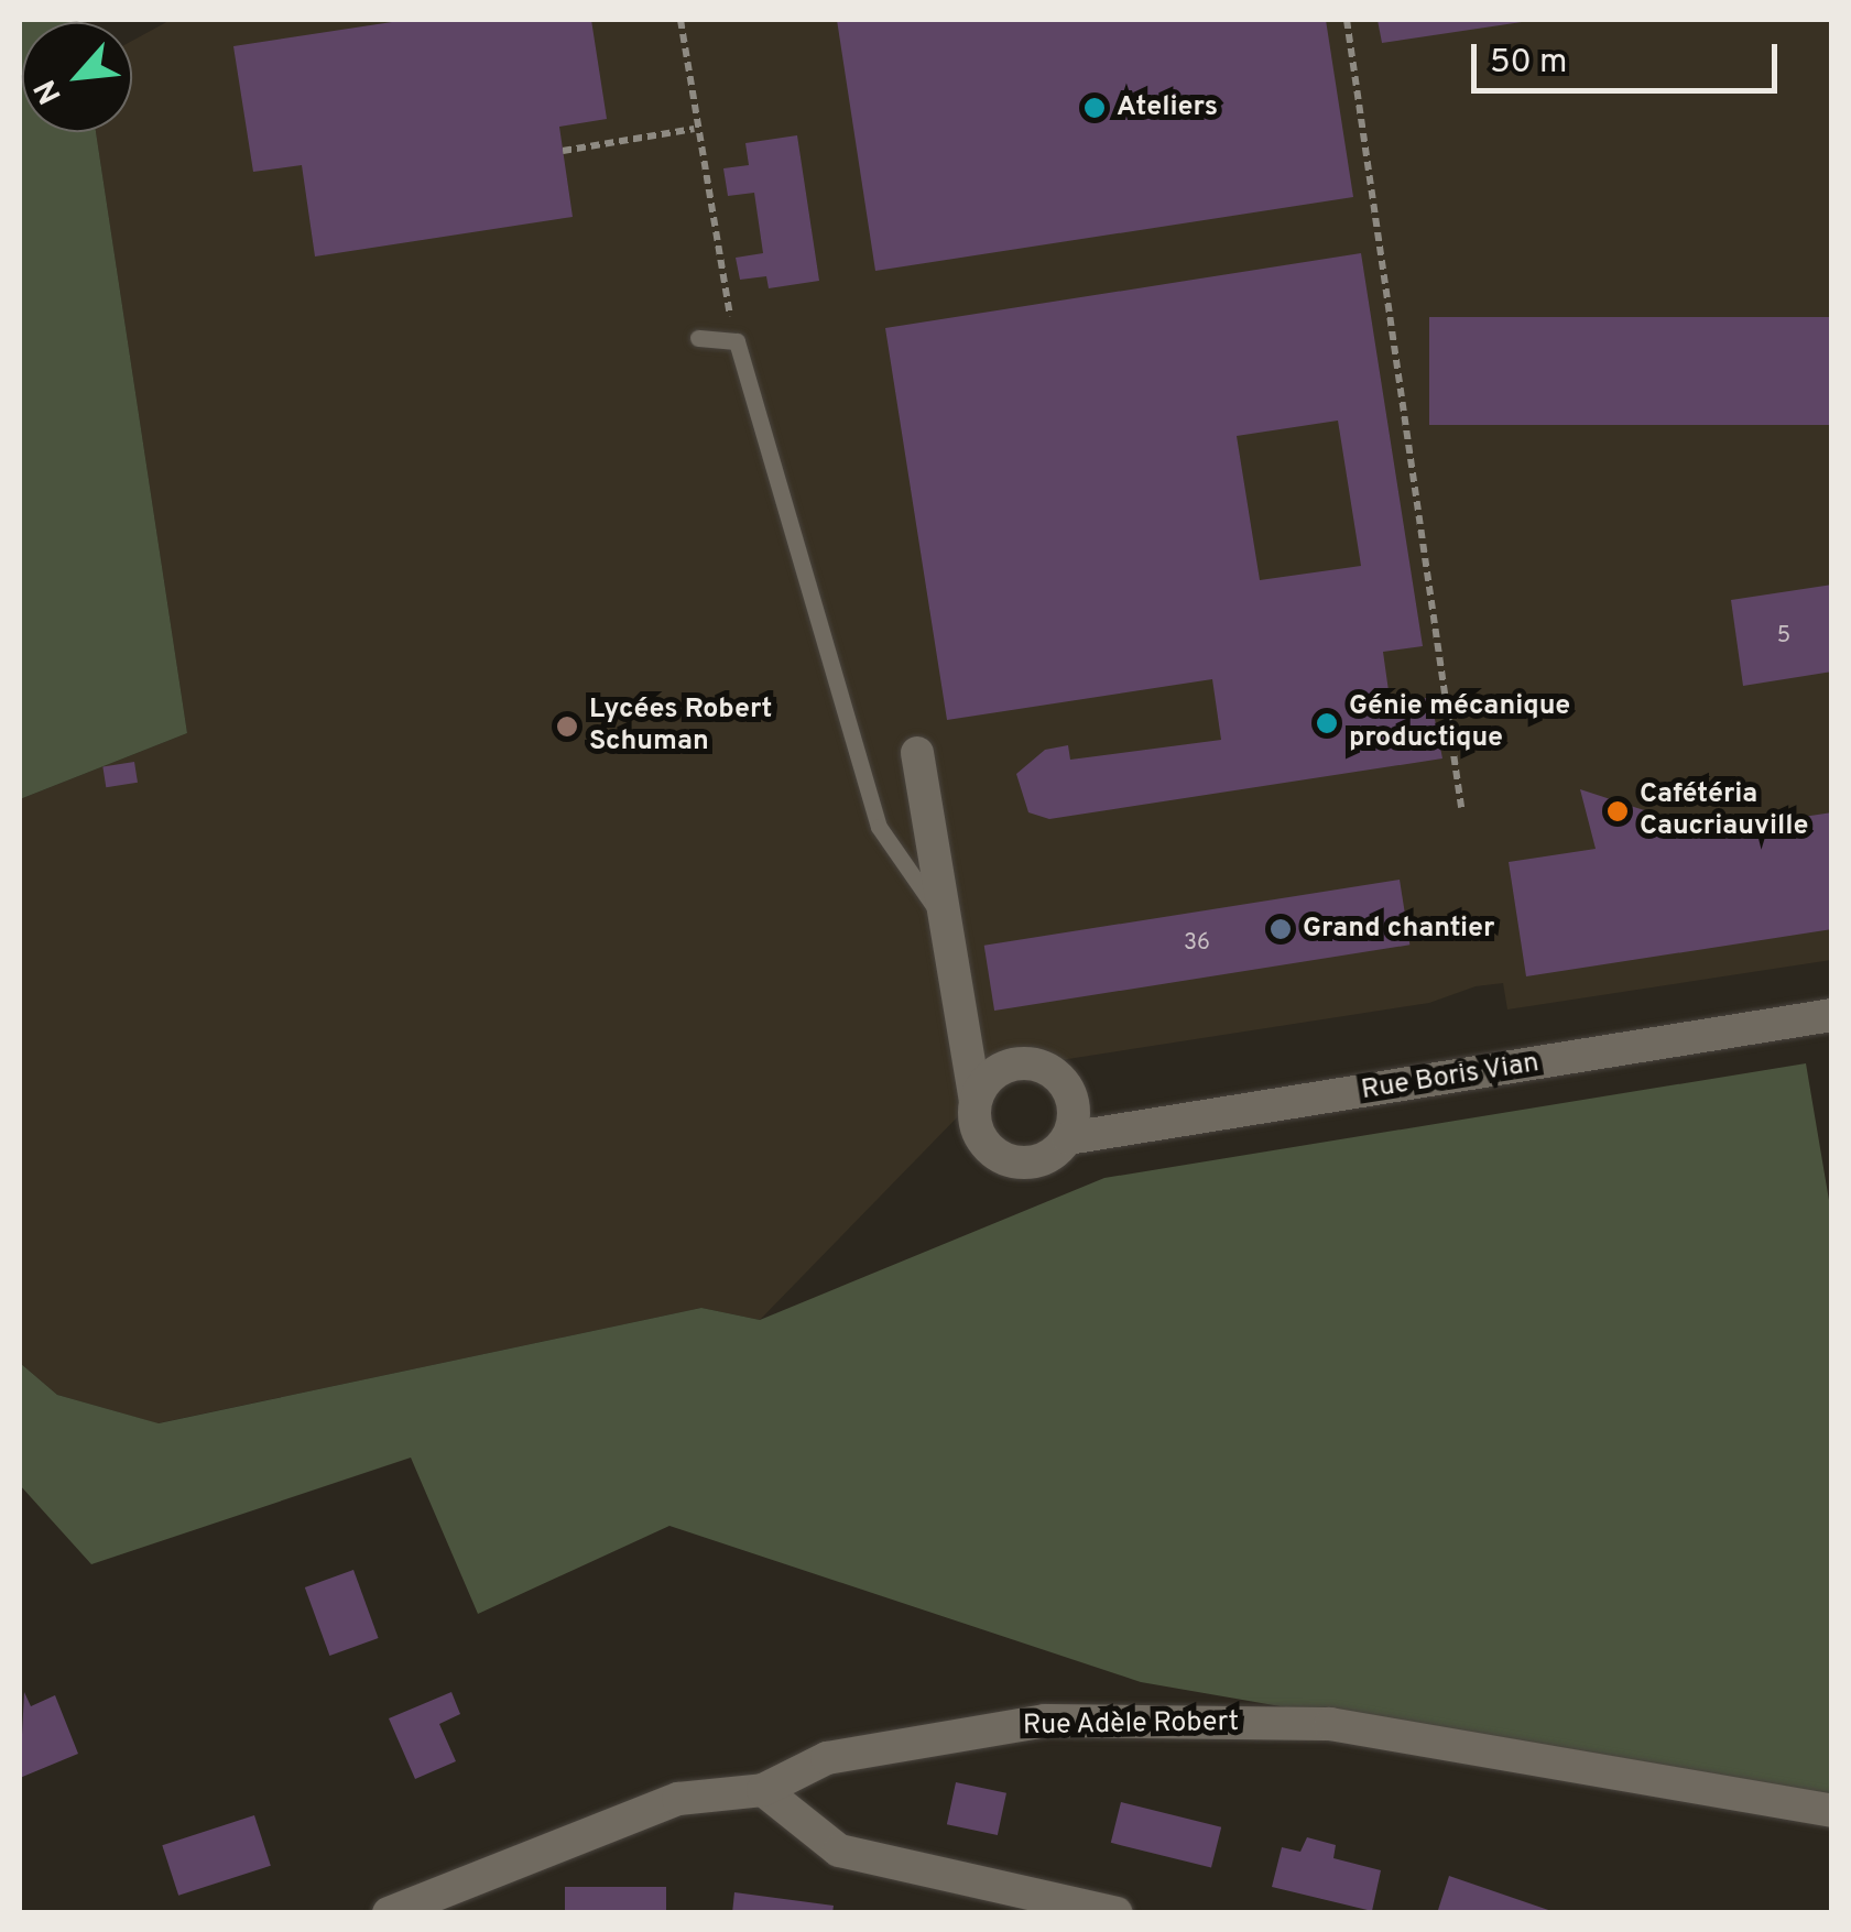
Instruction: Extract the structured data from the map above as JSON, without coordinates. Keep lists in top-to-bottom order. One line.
{"streets":{"street":["Rue Boris Vian","Rue Adèle Robert"]},"places":["Ateliers","Génie mécanique productique","Lycées Robert Schuman","Cafétéria Caucriauville","Grand chantier"],"house_numbers":["5","36"],"scale_bar":"50 m","north":"bottom left"}
